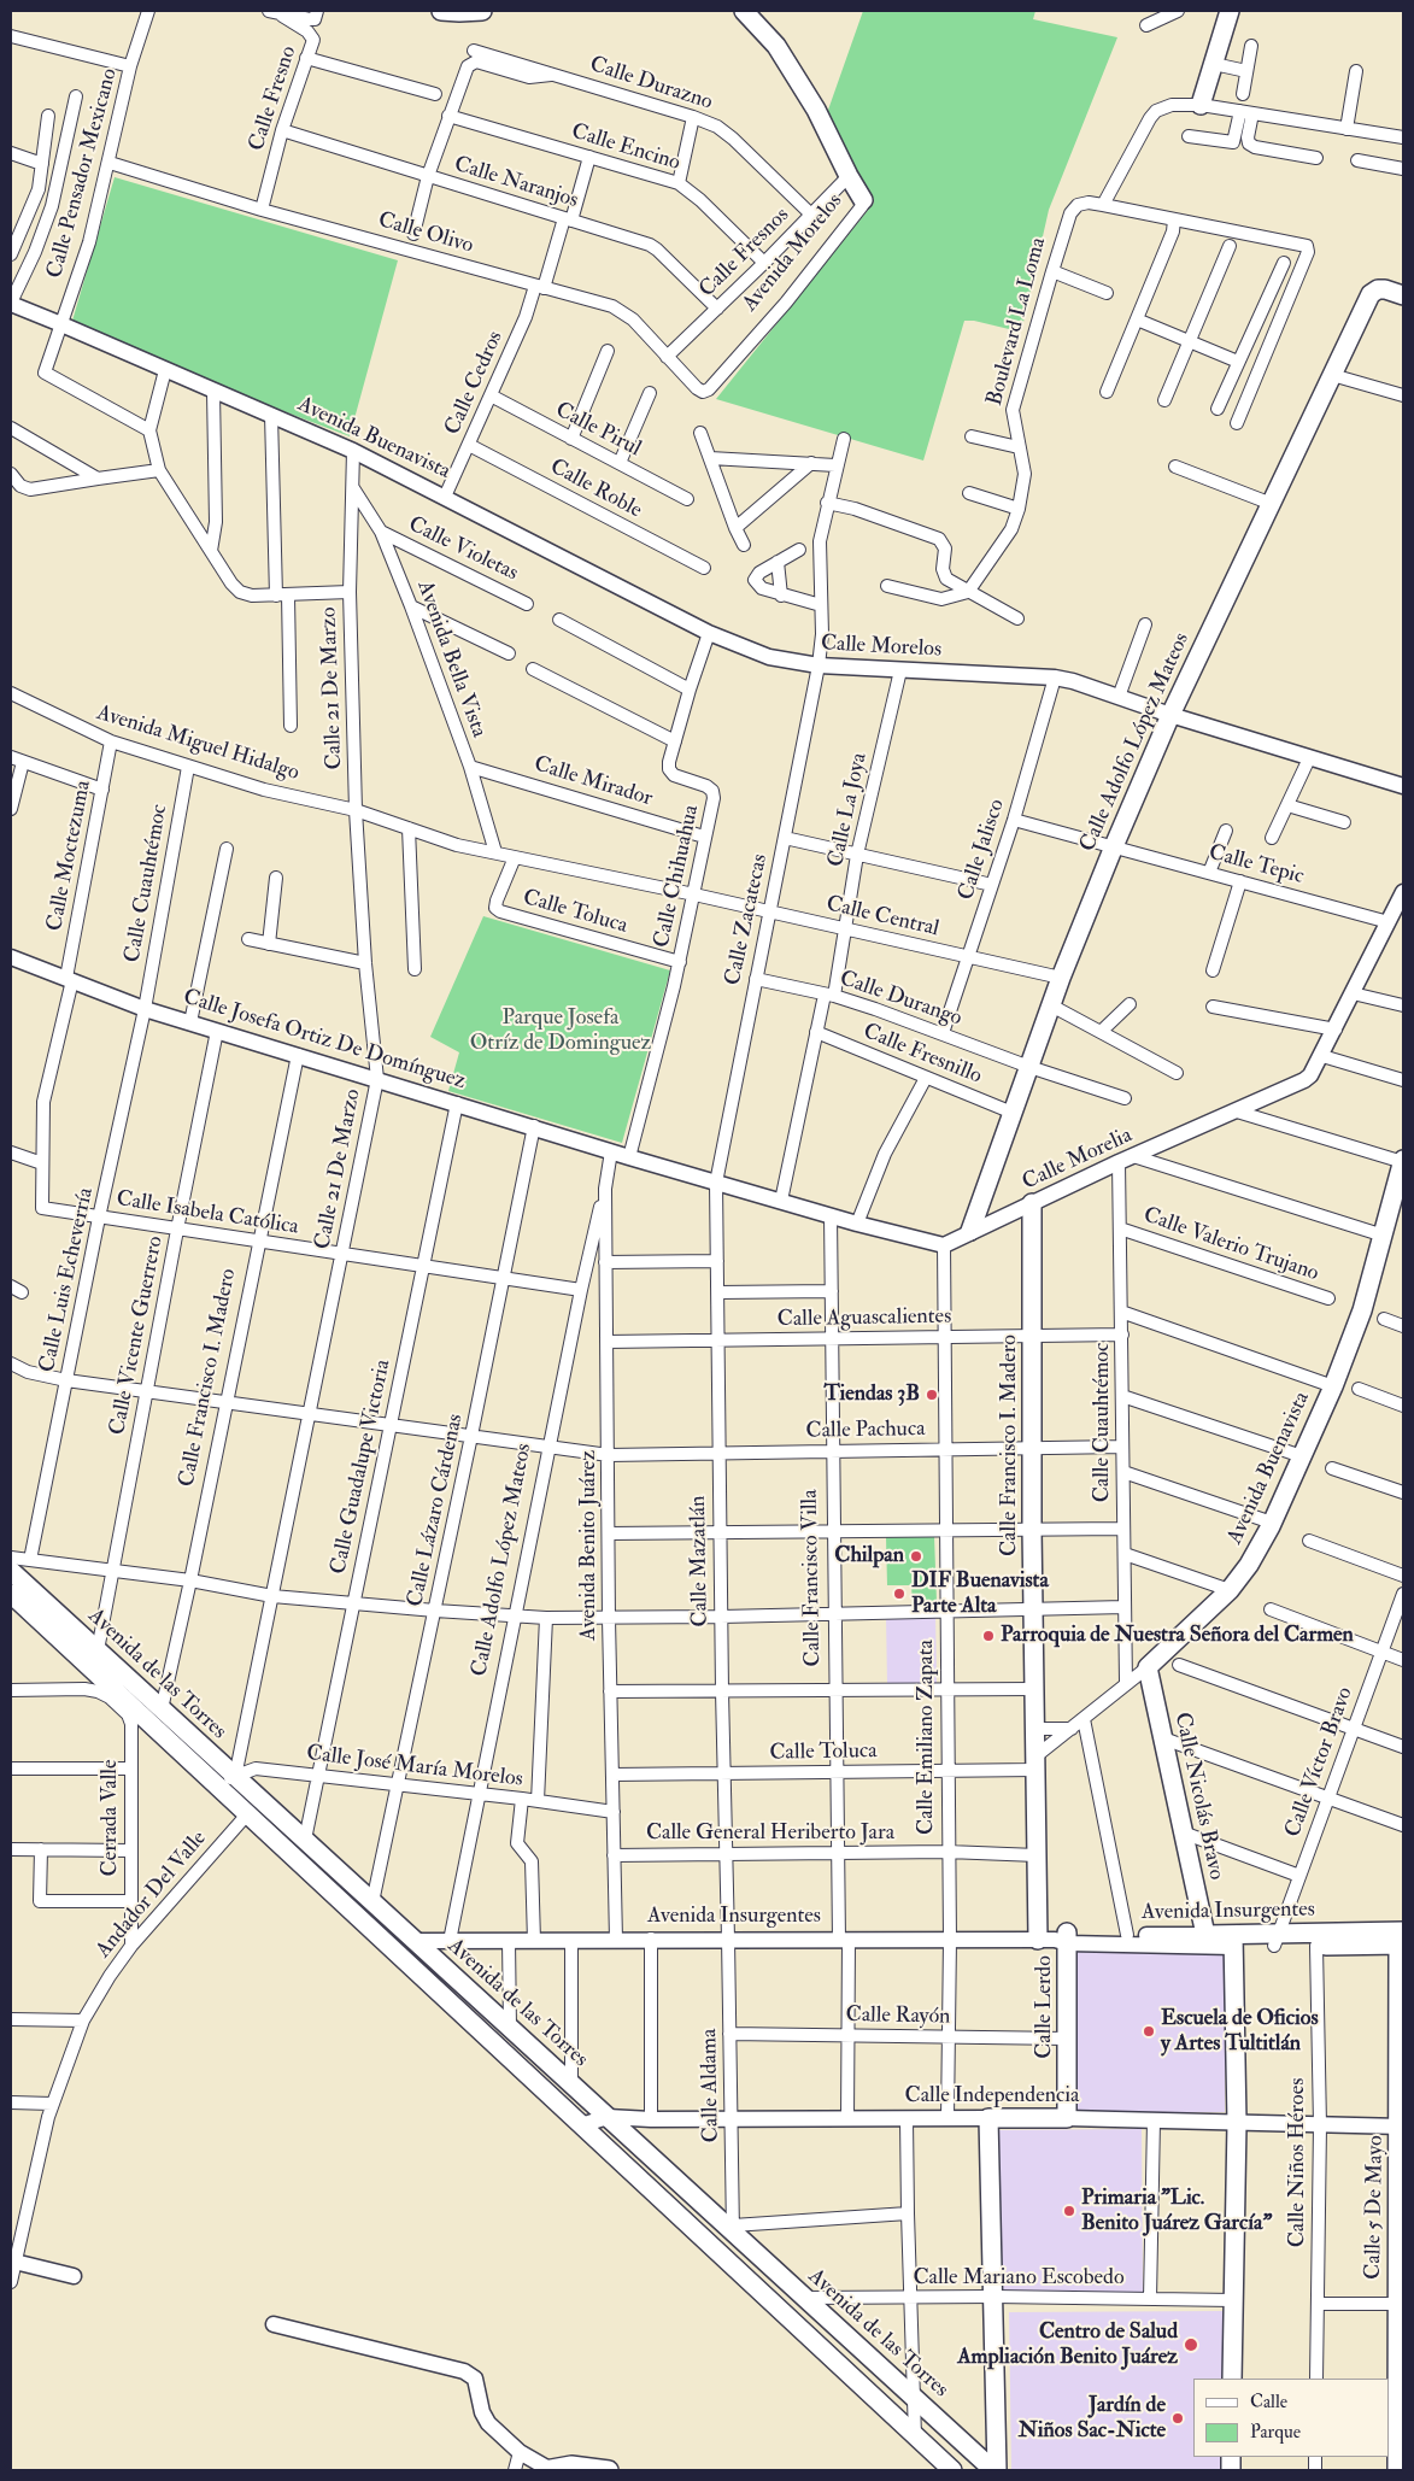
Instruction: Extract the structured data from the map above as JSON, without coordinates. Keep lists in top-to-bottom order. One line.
{"streets":{"main road":["Avenida Morelos","Avenida Buenavista","Calle Adolfo López Mateos","Calle Francisco I. Madero","Avenida de las Torres","Calle Nicolás Bravo","Avenida Insurgentes","Calle Lerdo","Calle Independencia","Calle 5 De Mayo"],"street":["Calle Durazno","Calle Fresno","Calle Encino","Calle Pensador Mexicano","Calle Naranjos","Calle Olivo","Calle Fresnos","Boulevard La Loma","Calle Cedros","Calle Pirul","Calle Roble","Calle Violetas","Calle Morelos","Avenida Bella Vista","Calle 21 De Marzo","Avenida Miguel Hidalgo","Calle Mirador","Calle La Joya","Calle Jalisco","Calle Moctezuma","Calle Tepic","Calle Chihuahua","Calle Cuauhtémoc","Calle Toluca","Calle Central","Calle Zacatecas","Calle Durango","Calle Josefa Ortiz De Domínguez","Calle Fresnillo","Calle Morelia","Calle Isabela Católica","Calle Valerio Trujano","Calle Luis Echeverría","Calle Aguascalientes","Calle Vicente Guerrero","Calle Pachuca","Calle Guadalupe Victoria","Calle Lázaro Cárdenas","Avenida Benito Juárez","Calle Mazatlán","Calle Francisco Villa","Calle Emiliano Zapata","Calle Víctor Bravo","Calle José María Morelos","Cerrada Valle","Calle General Heriberto Jara","Andador Del Valle","Calle Rayón","Calle Aldama","Calle Niños Héroes","Calle Mariano Escobedo"]},"crossings":[["Calle Durazno","Calle Encino"],["Calle Durazno","Calle Fresnos"],["Calle Fresno","Calle Naranjos"],["Calle Fresno","Calle Olivo"],["Calle Encino","Calle Fresnos"],["Calle Encino","Calle Cedros"],["Calle Pensador Mexicano","Calle Olivo"],["Calle Pensador Mexicano","Avenida Buenavista"],["Calle Naranjos","Calle Fresnos"],["Calle Naranjos","Calle Cedros"],["Calle Olivo","Calle Fresnos"],["Calle Olivo","Avenida Morelos"],["Calle Olivo","Calle Cedros"],["Calle Fresnos","Avenida Morelos"],["Calle Cedros","Calle Pirul"],["Calle Cedros","Avenida Buenavista"],["Calle Cedros","Calle Roble"],["Avenida Buenavista","Calle Morelos"],["Avenida Buenavista","Calle 21 De Marzo"],["Avenida Buenavista","Calle Chihuahua"],["Avenida Buenavista","Calle Cuauhtémoc"],["Avenida Buenavista","Calle Toluca"],["Avenida Buenavista","Calle Francisco I. Madero"],["Avenida Buenavista","Calle Nicolás Bravo"],["Calle Violetas","Avenida Bella Vista"],["Calle Morelos","Calle Adolfo López Mateos"],["Calle Morelos","Calle La Joya"],["Calle Morelos","Calle Jalisco"],["Calle Morelos","Calle Chihuahua"],["Calle Morelos","Calle Zacatecas"],["Avenida Bella Vista","Calle 21 De Marzo"],["Avenida Bella Vista","Avenida Miguel Hidalgo"],["Avenida Bella Vista","Calle Mirador"],["Calle 21 De Marzo","Avenida Miguel Hidalgo"],["Calle 21 De Marzo","Calle Josefa Ortiz De Domínguez"],["Calle 21 De Marzo","Calle Isabela Católica"],["Calle 21 De Marzo","Calle Pachuca"],["Calle 21 De Marzo","Avenida de las Torres"],["Calle 21 De Marzo","Calle José María Morelos"],["Calle Adolfo López Mateos","Calle Tepic"],["Calle Adolfo López Mateos","Calle Central"],["Calle Adolfo López Mateos","Calle Durango"],["Calle Adolfo López Mateos","Calle Fresnillo"],["Calle Adolfo López Mateos","Calle Morelia"],["Calle Adolfo López Mateos","Calle Isabela Católica"],["Calle Adolfo López Mateos","Calle Pachuca"],["Calle Adolfo López Mateos","Avenida Benito Juárez"],["Calle Adolfo López Mateos","Calle José María Morelos"],["Calle Adolfo López Mateos","Avenida Insurgentes"],["Avenida Miguel Hidalgo","Calle Moctezuma"],["Avenida Miguel Hidalgo","Calle Chihuahua"],["Avenida Miguel Hidalgo","Calle Cuauhtémoc"],["Avenida Miguel Hidalgo","Calle Toluca"],["Avenida Miguel Hidalgo","Calle Central"],["Calle Mirador","Calle Chihuahua"],["Calle La Joya","Calle Central"],["Calle La Joya","Calle Durango"],["Calle La Joya","Calle Fresnillo"],["Calle Jalisco","Calle Tepic"],["Calle Jalisco","Calle Central"],["Calle Jalisco","Calle Durango"],["Calle Moctezuma","Calle Josefa Ortiz De Domínguez"],["Calle Moctezuma","Calle Isabela Católica"],["Calle Chihuahua","Calle Toluca"],["Calle Chihuahua","Calle Central"],["Calle Chihuahua","Calle Josefa Ortiz De Domínguez"],["Calle Cuauhtémoc","Calle Josefa Ortiz De Domínguez"],["Calle Cuauhtémoc","Calle Morelia"],["Calle Cuauhtémoc","Calle Valerio Trujano"],["Calle Cuauhtémoc","Calle Luis Echeverría"],["Calle Cuauhtémoc","Calle Aguascalientes"],["Calle Cuauhtémoc","Calle Pachuca"],["Calle Toluca","Calle Francisco I. Madero"],["Calle Toluca","Avenida Benito Juárez"],["Calle Toluca","Calle Mazatlán"],["Calle Toluca","Calle Francisco Villa"],["Calle Toluca","Calle Emiliano Zapata"],["Calle Central","Calle Zacatecas"],["Calle Zacatecas","Calle Durango"],["Calle Zacatecas","Calle Mazatlán"],["Calle Josefa Ortiz De Domínguez","Calle Luis Echeverría"],["Calle Josefa Ortiz De Domínguez","Calle Vicente Guerrero"],["Calle Josefa Ortiz De Domínguez","Calle Francisco I. Madero"],["Calle Josefa Ortiz De Domínguez","Calle Guadalupe Victoria"],["Calle Josefa Ortiz De Domínguez","Calle Lázaro Cárdenas"],["Calle Josefa Ortiz De Domínguez","Avenida Benito Juárez"],["Calle Morelia","Calle Francisco I. Madero"],["Calle Morelia","Calle Emiliano Zapata"],["Calle Isabela Católica","Calle Luis Echeverría"],["Calle Isabela Católica","Calle Vicente Guerrero"],["Calle Isabela Católica","Calle Francisco I. Madero"],["Calle Isabela Católica","Calle Guadalupe Victoria"],["Calle Isabela Católica","Calle Lázaro Cárdenas"],["Calle Luis Echeverría","Calle Pachuca"],["Calle Aguascalientes","Calle Francisco I. Madero"],["Calle Aguascalientes","Avenida Benito Juárez"],["Calle Aguascalientes","Calle Mazatlán"],["Calle Aguascalientes","Calle Francisco Villa"],["Calle Aguascalientes","Calle Emiliano Zapata"],["Calle Vicente Guerrero","Calle Pachuca"],["Calle Vicente Guerrero","Avenida de las Torres"],["Calle Francisco I. Madero","Calle Pachuca"],["Calle Francisco I. Madero","Avenida de las Torres"],["Calle Francisco I. Madero","Calle General Heriberto Jara"],["Calle Francisco I. Madero","Avenida Insurgentes"],["Calle Francisco I. Madero","Calle Lerdo"],["Calle Pachuca","Calle Guadalupe Victoria"],["Calle Pachuca","Calle Lázaro Cárdenas"],["Calle Pachuca","Avenida Benito Juárez"],["Calle Pachuca","Calle Mazatlán"],["Calle Pachuca","Calle Francisco Villa"],["Calle Pachuca","Calle Emiliano Zapata"],["Calle Guadalupe Victoria","Avenida de las Torres"],["Calle Guadalupe Victoria","Calle José María Morelos"],["Calle Lázaro Cárdenas","Avenida de las Torres"],["Calle Lázaro Cárdenas","Calle José María Morelos"],["Avenida Benito Juárez","Calle José María Morelos"],["Avenida Benito Juárez","Calle General Heriberto Jara"],["Avenida Benito Juárez","Avenida Insurgentes"],["Calle Mazatlán","Calle General Heriberto Jara"],["Calle Mazatlán","Avenida Insurgentes"],["Calle Mazatlán","Calle Aldama"],["Calle Francisco Villa","Calle General Heriberto Jara"],["Calle Francisco Villa","Avenida Insurgentes"],["Calle Francisco Villa","Calle Rayón"],["Calle Francisco Villa","Calle Independencia"],["Avenida de las Torres","Calle José María Morelos"],["Avenida de las Torres","Andador Del Valle"],["Avenida de las Torres","Avenida Insurgentes"],["Avenida de las Torres","Calle Aldama"],["Avenida de las Torres","Calle Independencia"],["Avenida de las Torres","Calle Mariano Escobedo"],["Calle Emiliano Zapata","Calle General Heriberto Jara"],["Calle Emiliano Zapata","Avenida Insurgentes"],["Calle Víctor Bravo","Avenida Insurgentes"],["Calle Nicolás Bravo","Avenida Insurgentes"],["Cerrada Valle","Andador Del Valle"],["Avenida Insurgentes","Calle Lerdo"],["Avenida Insurgentes","Calle Aldama"],["Avenida Insurgentes","Calle Niños Héroes"],["Avenida Insurgentes","Calle 5 De Mayo"],["Calle Lerdo","Calle Rayón"],["Calle Lerdo","Calle Independencia"],["Calle Rayón","Calle Aldama"],["Calle Aldama","Calle Independencia"],["Calle Independencia","Calle Niños Héroes"],["Calle Independencia","Calle 5 De Mayo"]],"parks":["Parque Josefa Otríz de Dominguez"],"places":["Tiendas 3B","Chilpan","DIF Buenavista Parte Alta","Parroquia de Nuestra Señora del Carmen","Escuela de Oficios y Artes Tultitlán","Primaria \"Lic. Benito Juárez García\"","Centro de Salud Ampliación Benito Juárez","Jardín de Niños Sac-Nicte"],"legend":["Calle","Parque"]}
